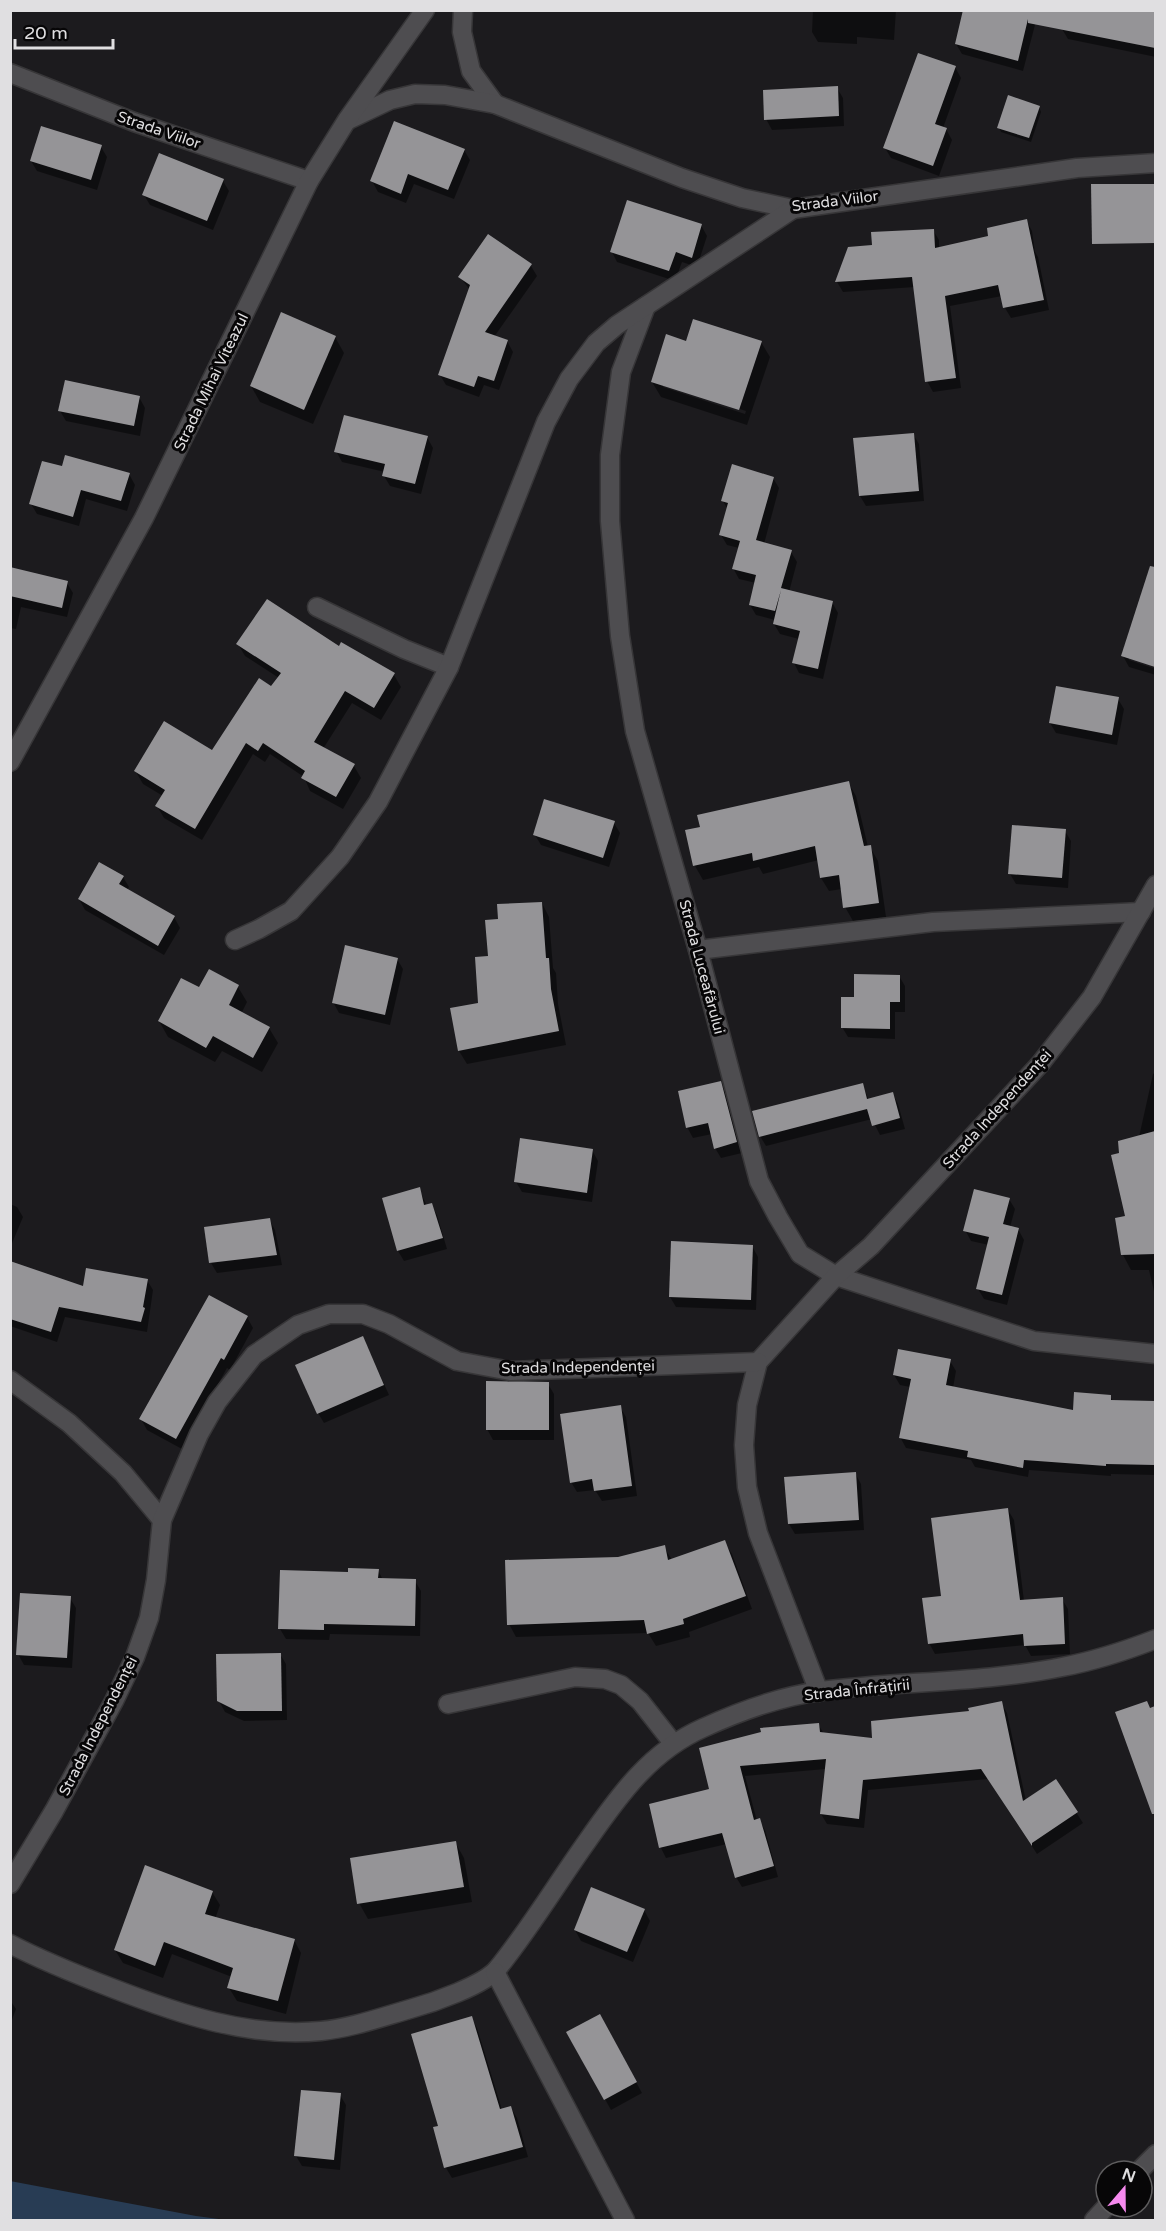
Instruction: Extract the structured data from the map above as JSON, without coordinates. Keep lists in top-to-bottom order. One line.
{"streets":{"street":["Strada Viilor","Strada Mihai Viteazul","Strada Luceafărului","Strada Independenței","Strada Înfrățirii"]},"crossings":[["Strada Viilor","Strada Mihai Viteazul"],["Strada Luceafărului","Strada Independenței"],["Strada Independenței","Strada Înfrățirii"]],"scale_bar":"20 m","north":"top"}
